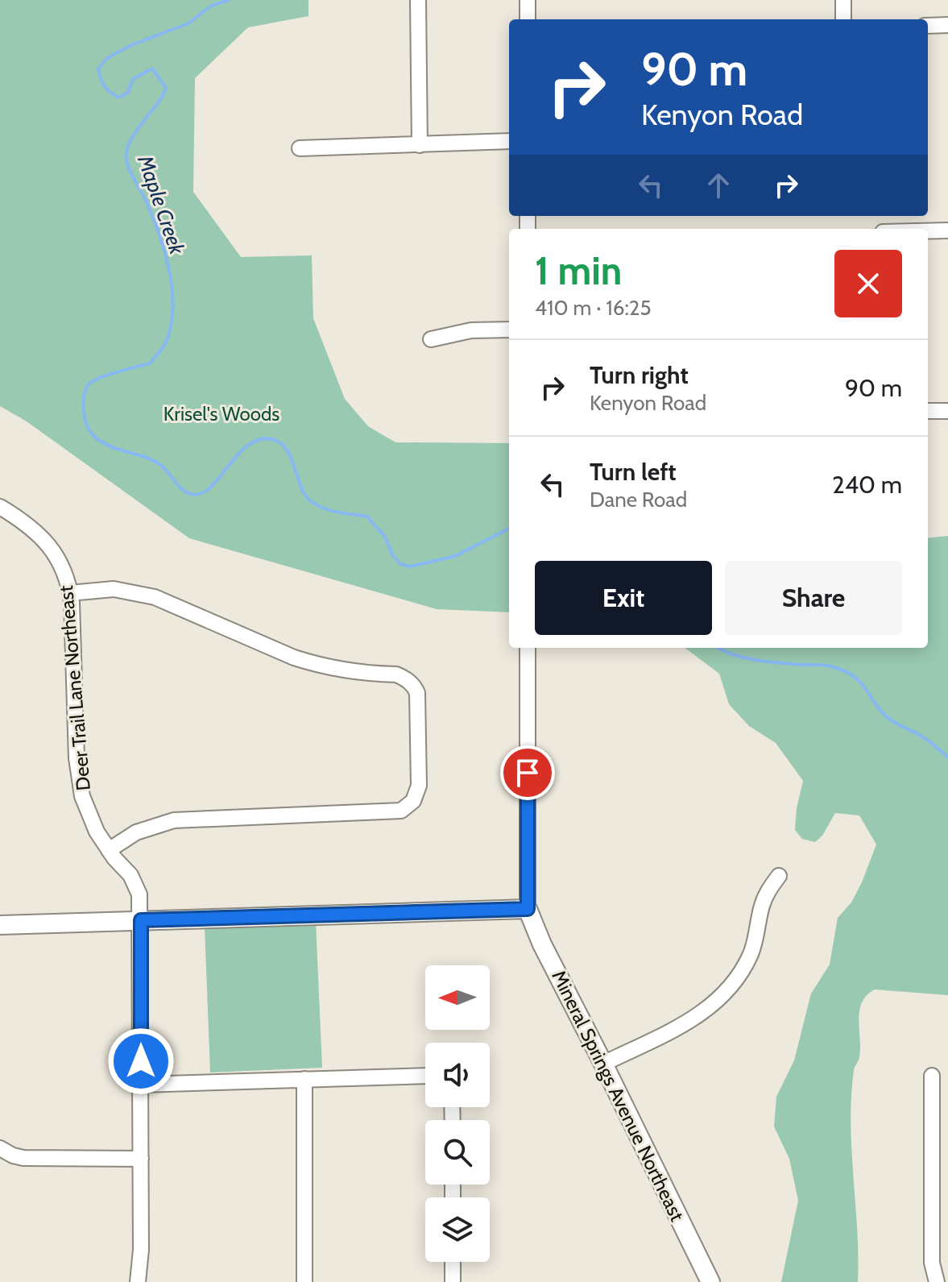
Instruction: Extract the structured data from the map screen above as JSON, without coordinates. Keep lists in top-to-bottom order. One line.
{"streets":{"main road":["Mineral Springs Avenue Northeast"],"street":["Deer Trail Lane Northeast"]},"water":["Maple Creek"],"parks":["Krisel's Woods"],"north":"left","page":{"turn":["90 m","Kenyon Road"],"heading":["1 min","410 m · 16:25"],"list":[{"name":"Turn right","note":"Kenyon Road","value":"90 m"},{"name":"Turn left","note":"Dane Road","value":"240 m"}],"buttons":["Exit","Share"]}}
